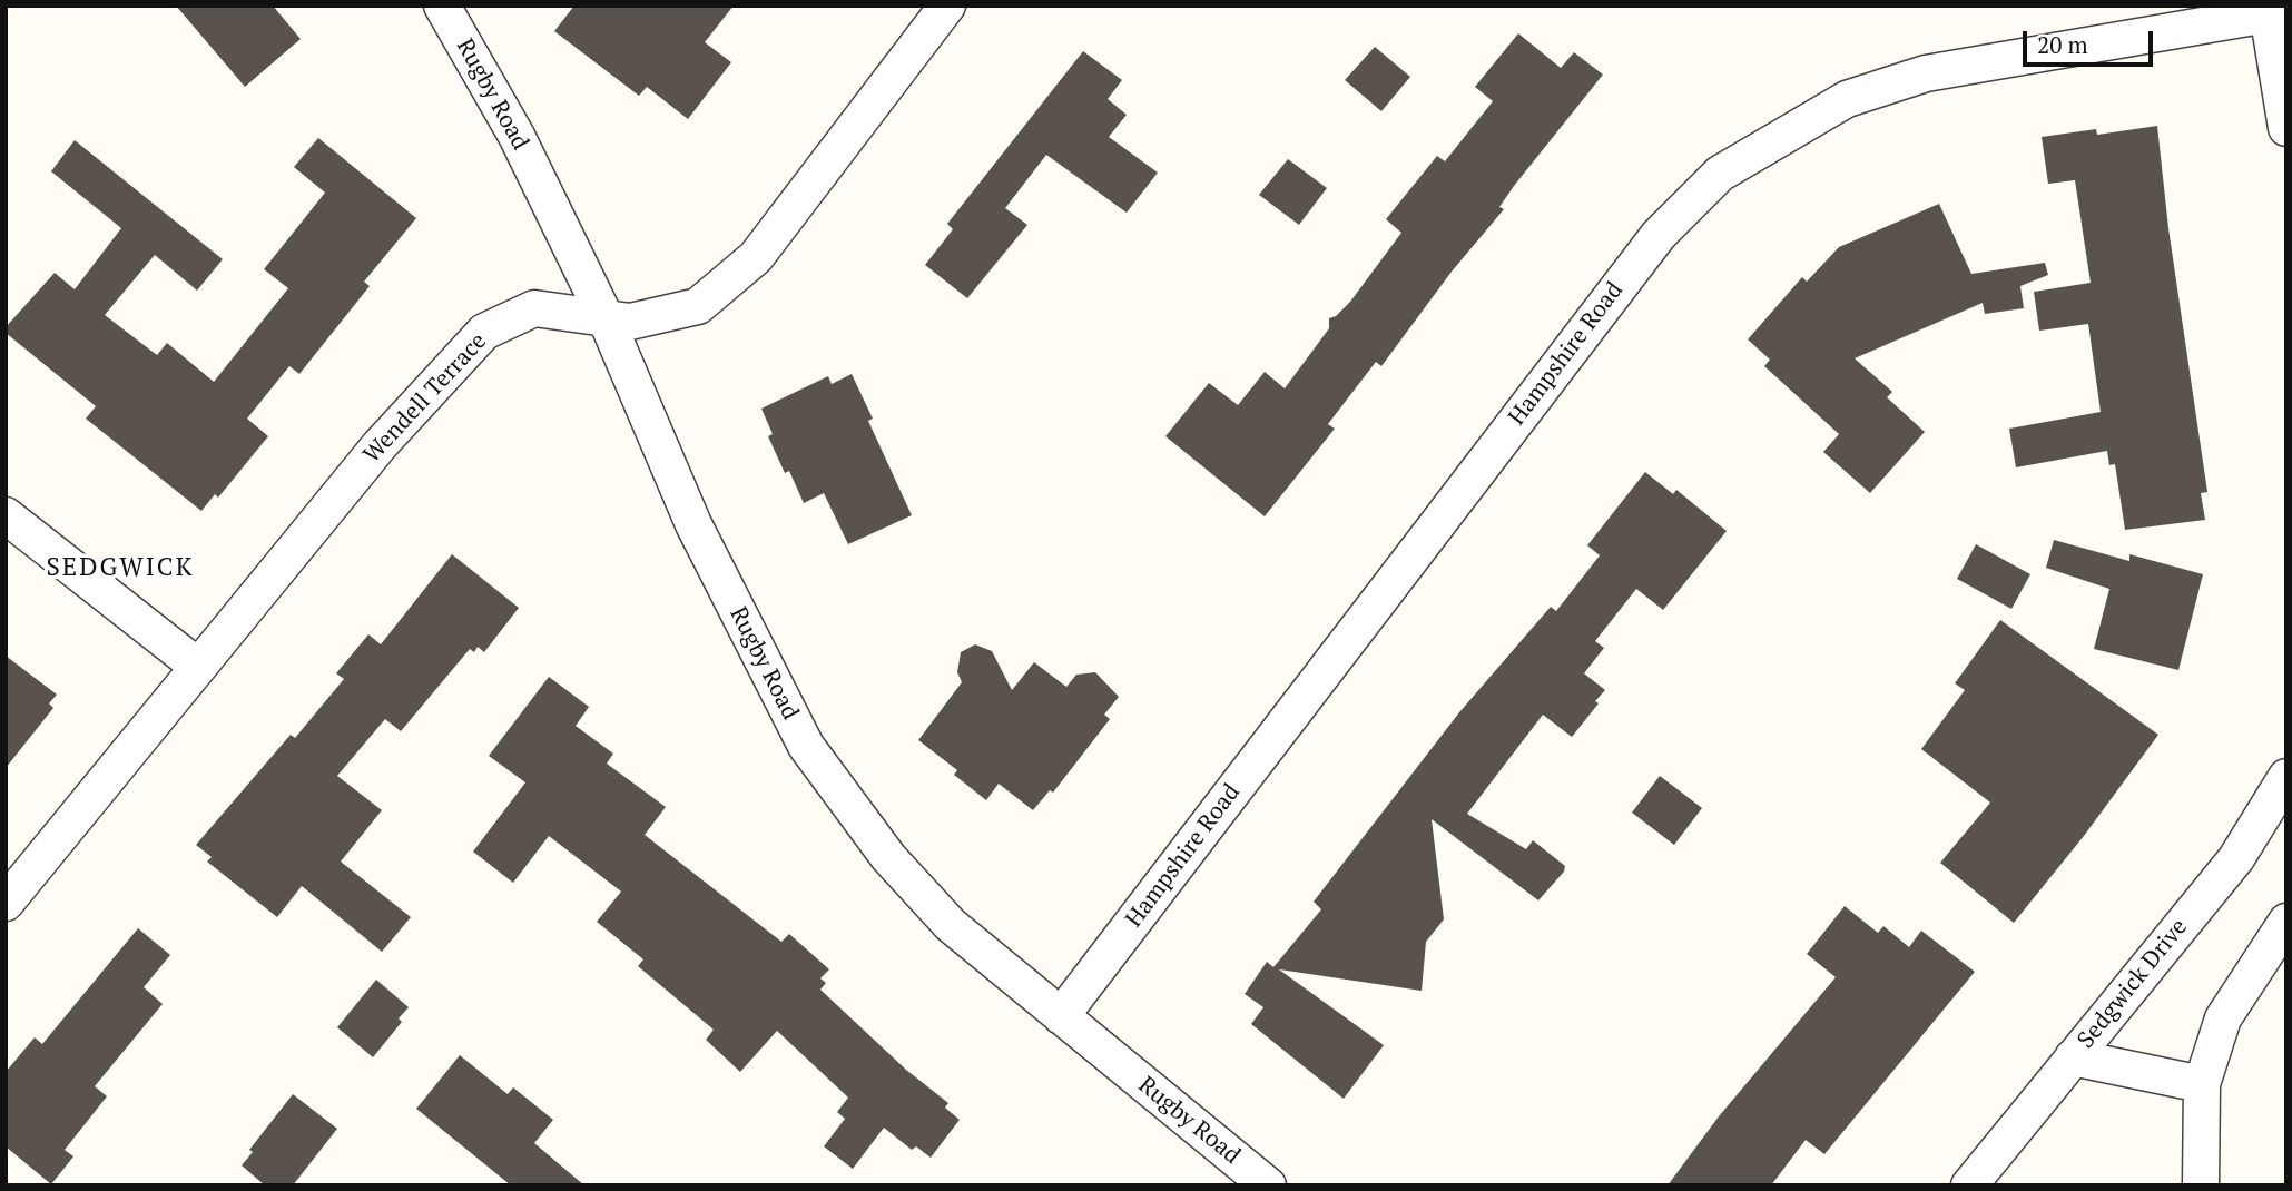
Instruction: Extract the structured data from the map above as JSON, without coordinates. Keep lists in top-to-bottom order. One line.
{"streets":{"street":["Rugby Road","Hampshire Road","Wendell Terrace","Sedgwick Drive"]},"crossings":[["Rugby Road","Hampshire Road"],["Rugby Road","Wendell Terrace"]],"districts":["SEDGWICK"],"scale_bar":"20 m"}
